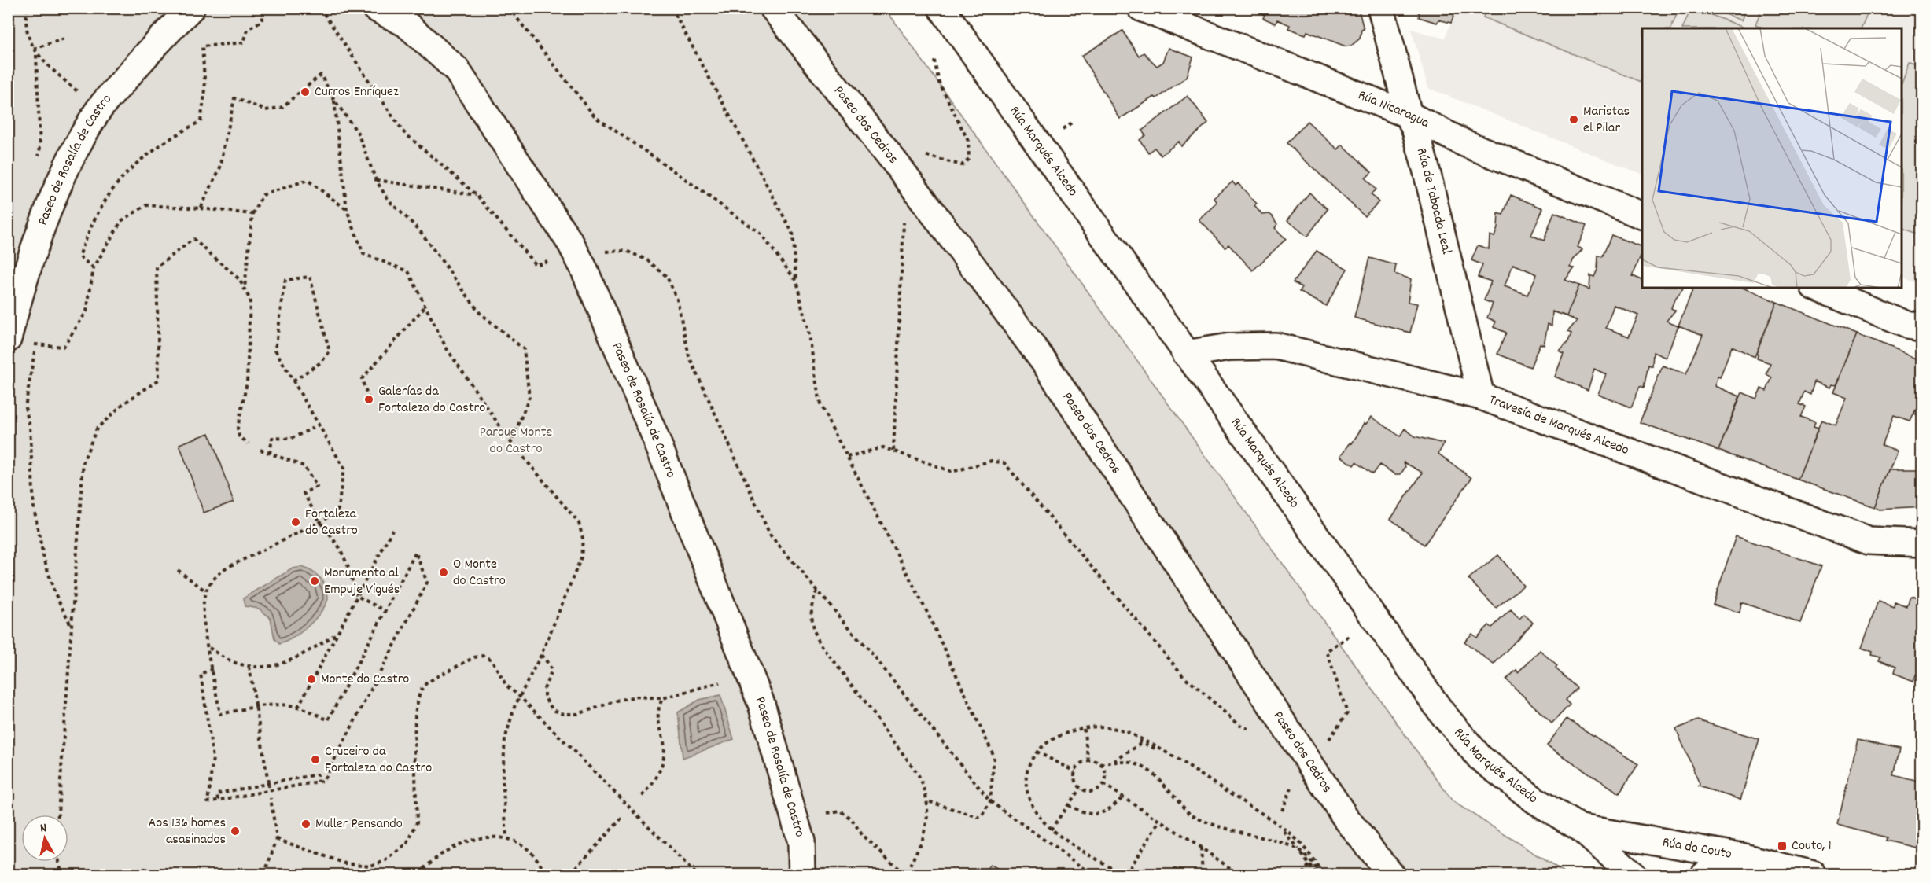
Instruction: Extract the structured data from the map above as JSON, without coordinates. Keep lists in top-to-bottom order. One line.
{"streets":{"street":["Rúa Nicaragua","Paseo dos Cedros","Rúa Marqués Alcedo","Paseo de Rosalía de Castro","Rúa de Taboada Leal","Travesía de Marqués Alcedo","Rúa do Couto"]},"crossings":[["Rúa Nicaragua","Rúa de Taboada Leal"],["Rúa Marqués Alcedo","Travesía de Marqués Alcedo"],["Rúa Marqués Alcedo","Rúa do Couto"],["Rúa de Taboada Leal","Travesía de Marqués Alcedo"]],"parks":["Parque Monte do Castro"],"places":{"other":["Curros Enríquez","Maristas el Pilar","Galerías da Fortaleza do Castro","Fortaleza do Castro","O Monte do Castro","Monumento al Empuje Vigués","Monte do Castro","Cruceiro da Fortaleza do Castro","Muller Pensando","Aos 136 homes asasinados"],"transit":["Couto, 1"]},"north":"top"}
